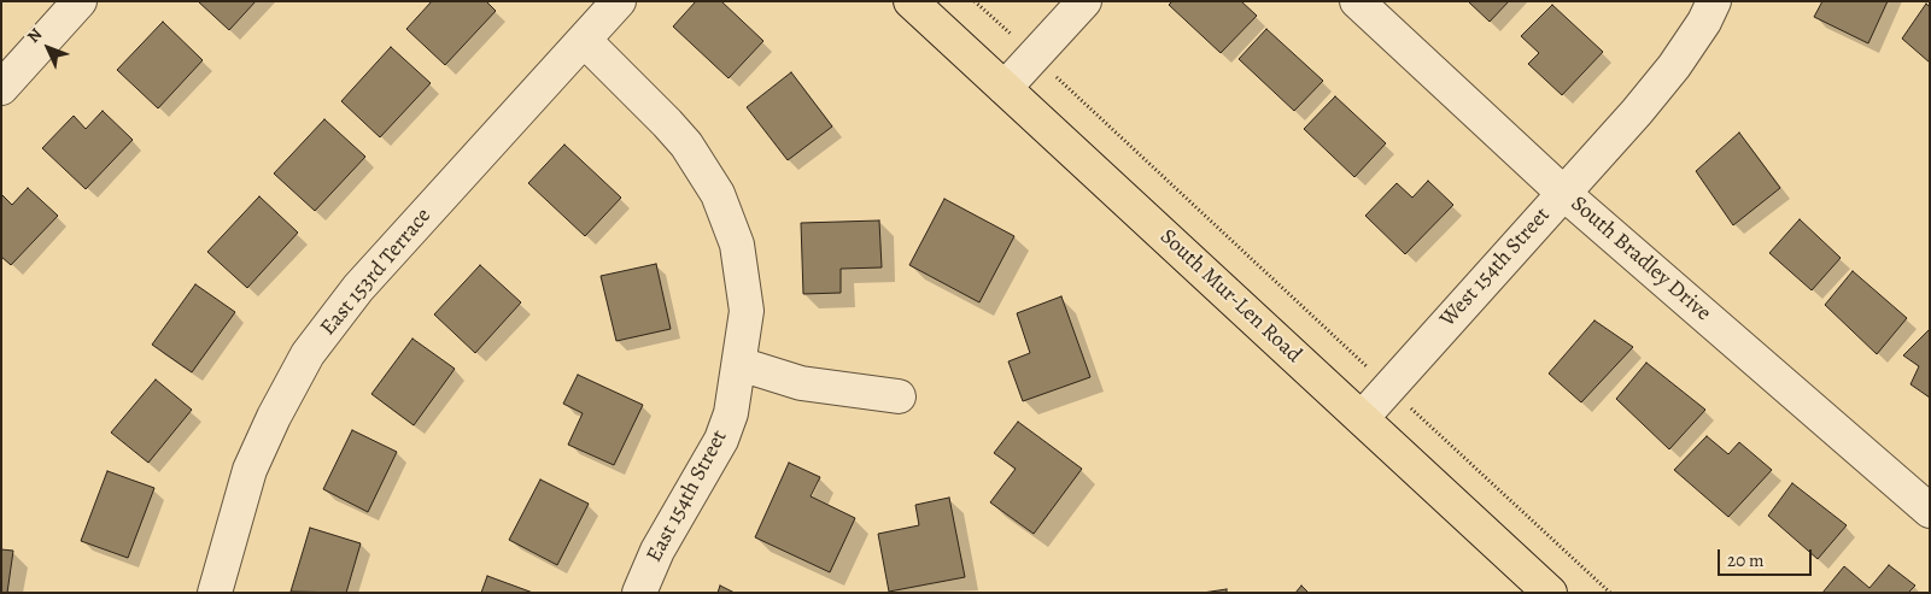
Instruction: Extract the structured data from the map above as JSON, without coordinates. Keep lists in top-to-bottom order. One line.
{"streets":{"main road":["South Mur-Len Road"],"street":["South Bradley Drive","West 154th Street","East 153rd Terrace","East 154th Street"]},"crossings":[["South Bradley Drive","West 154th Street"],["West 154th Street","South Mur-Len Road"],["East 153rd Terrace","East 154th Street"]],"scale_bar":"20 m","north":"top left"}
